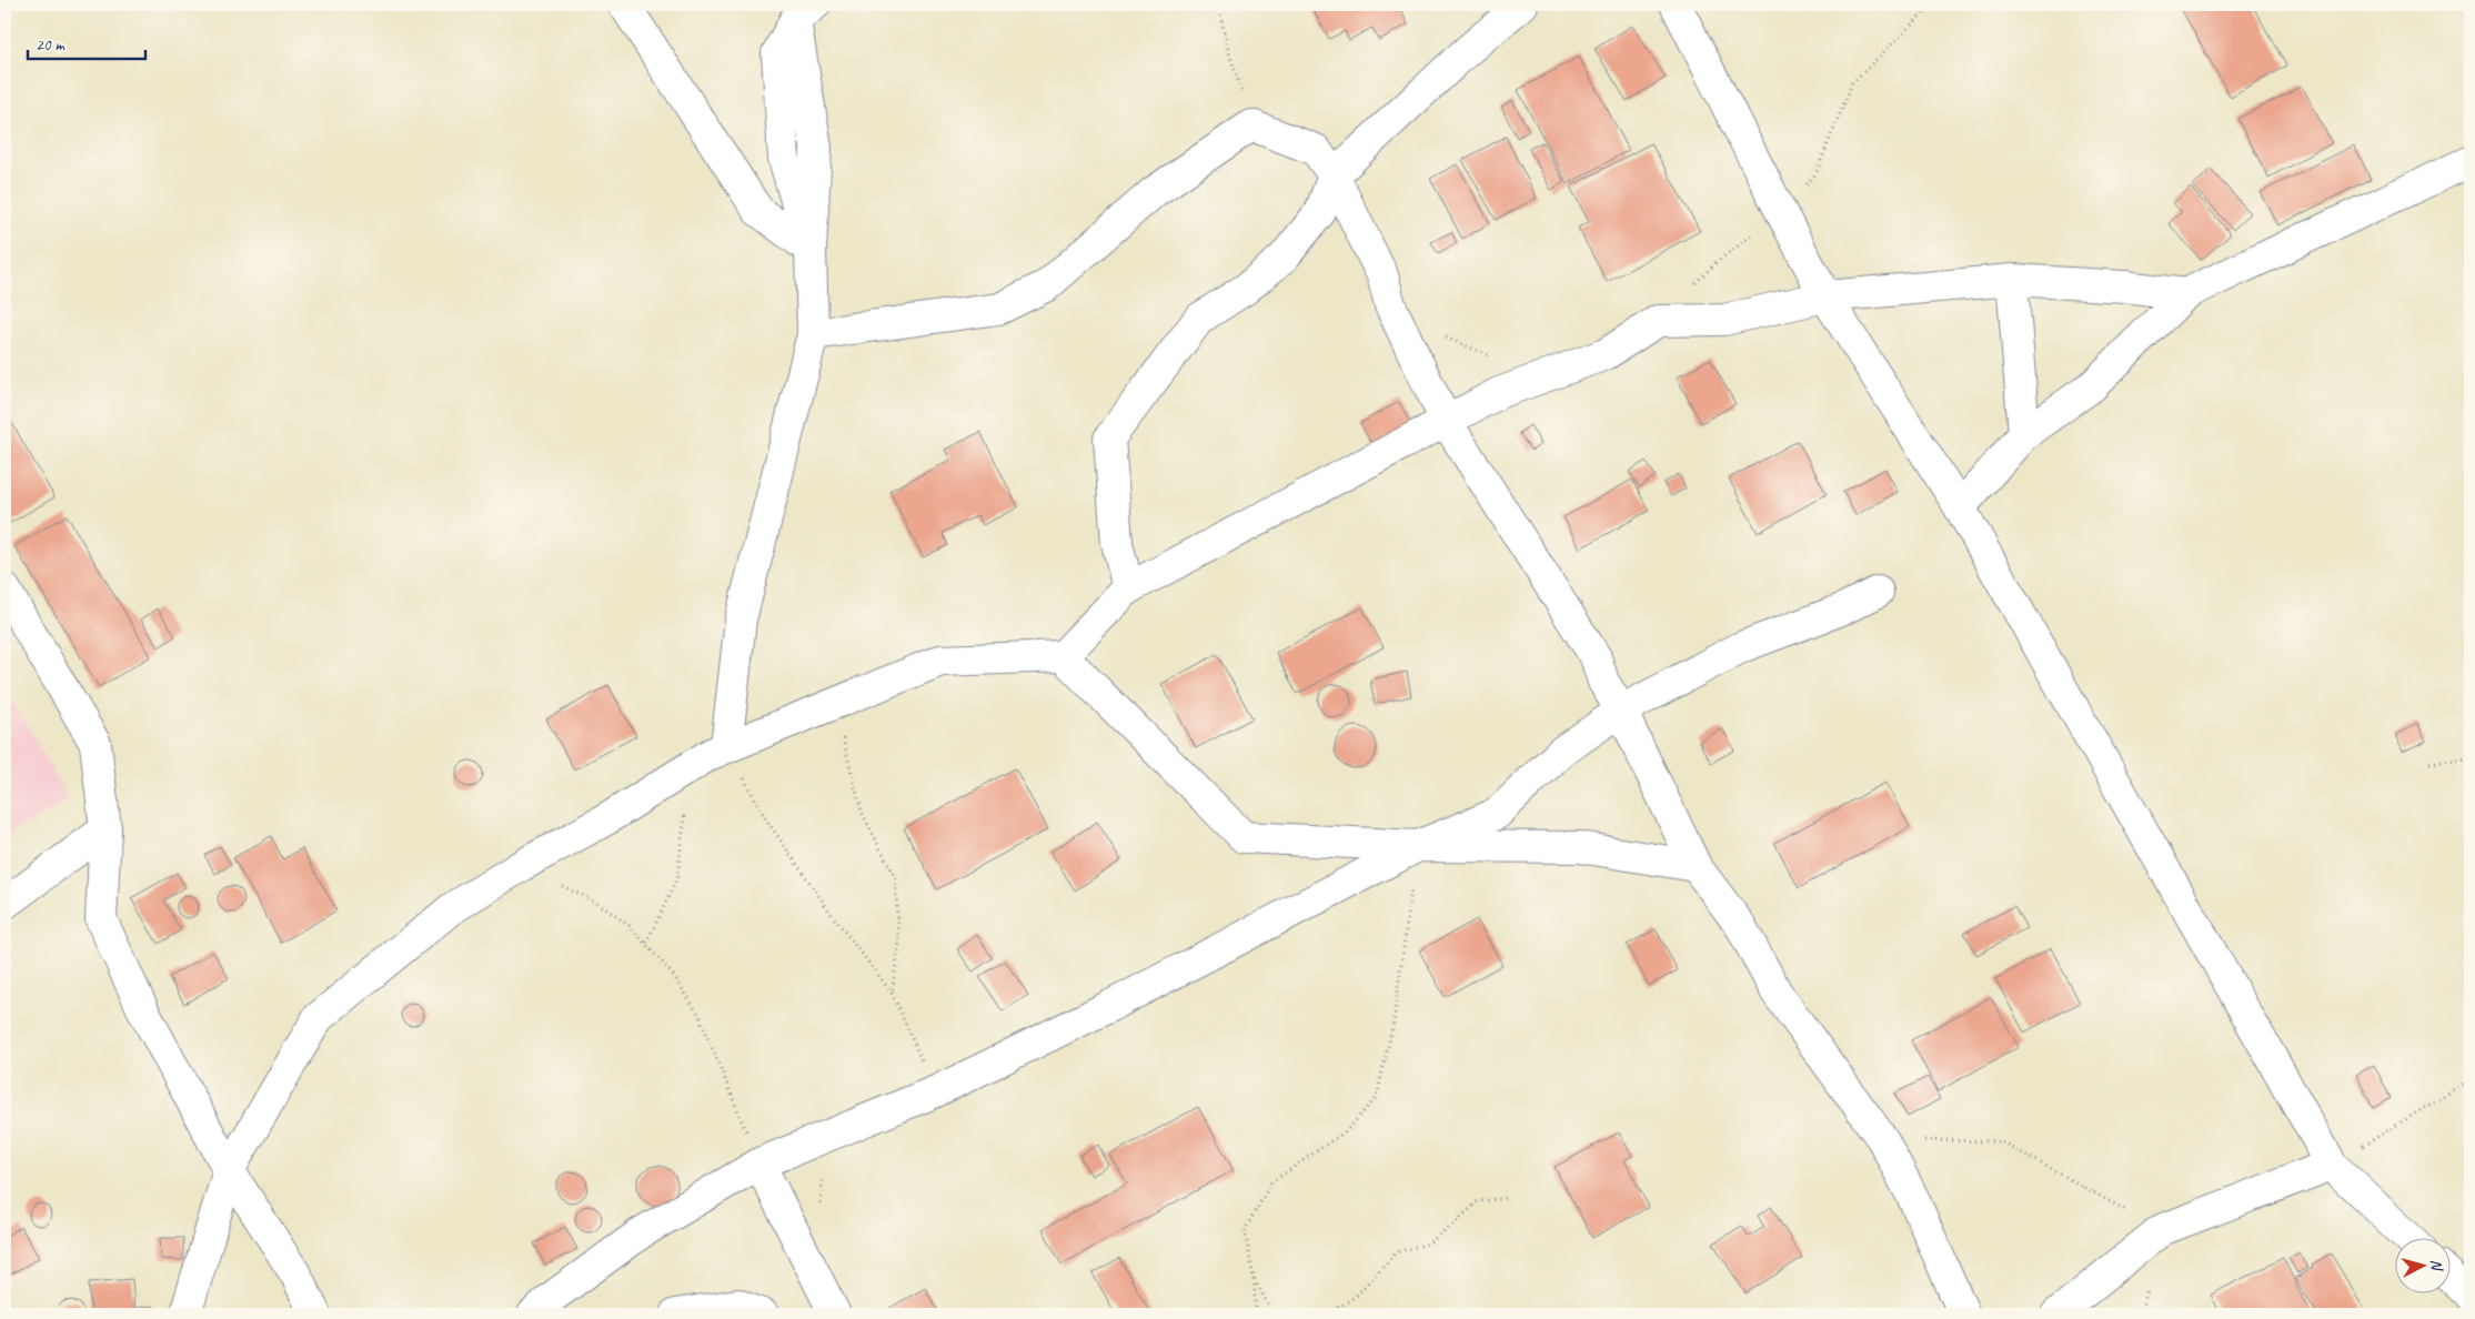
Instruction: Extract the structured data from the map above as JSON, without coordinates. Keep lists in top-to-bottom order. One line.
{"scale_bar":"20 m","north":"right"}
